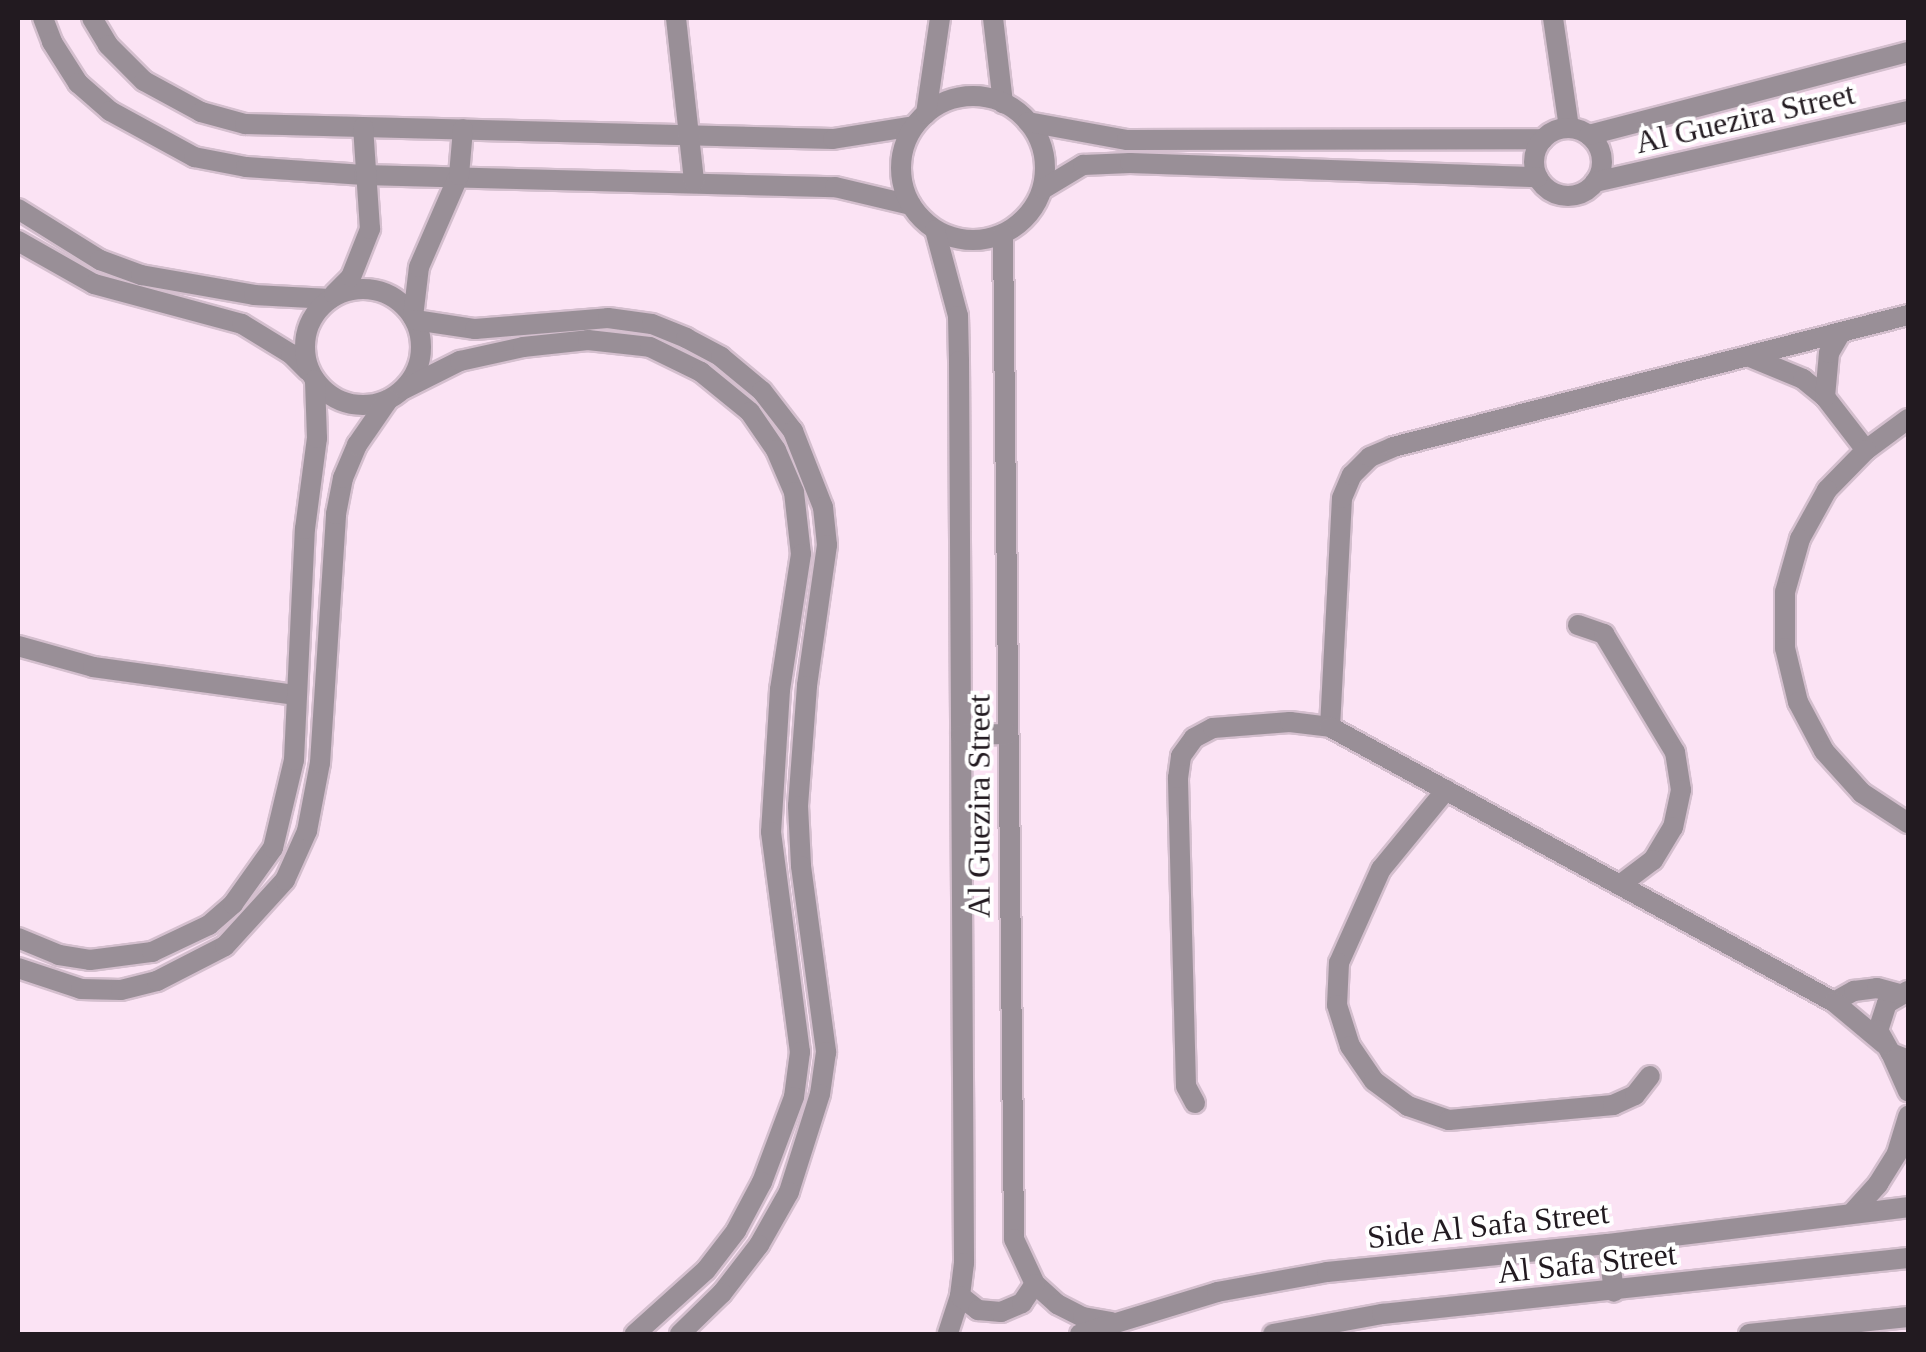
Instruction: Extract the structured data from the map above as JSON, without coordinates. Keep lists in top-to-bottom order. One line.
{"streets":{"street":["Al Guezira Street","Side Al Safa Street","Al Safa Street"]},"crossings":[["Al Guezira Street","Side Al Safa Street"]]}
